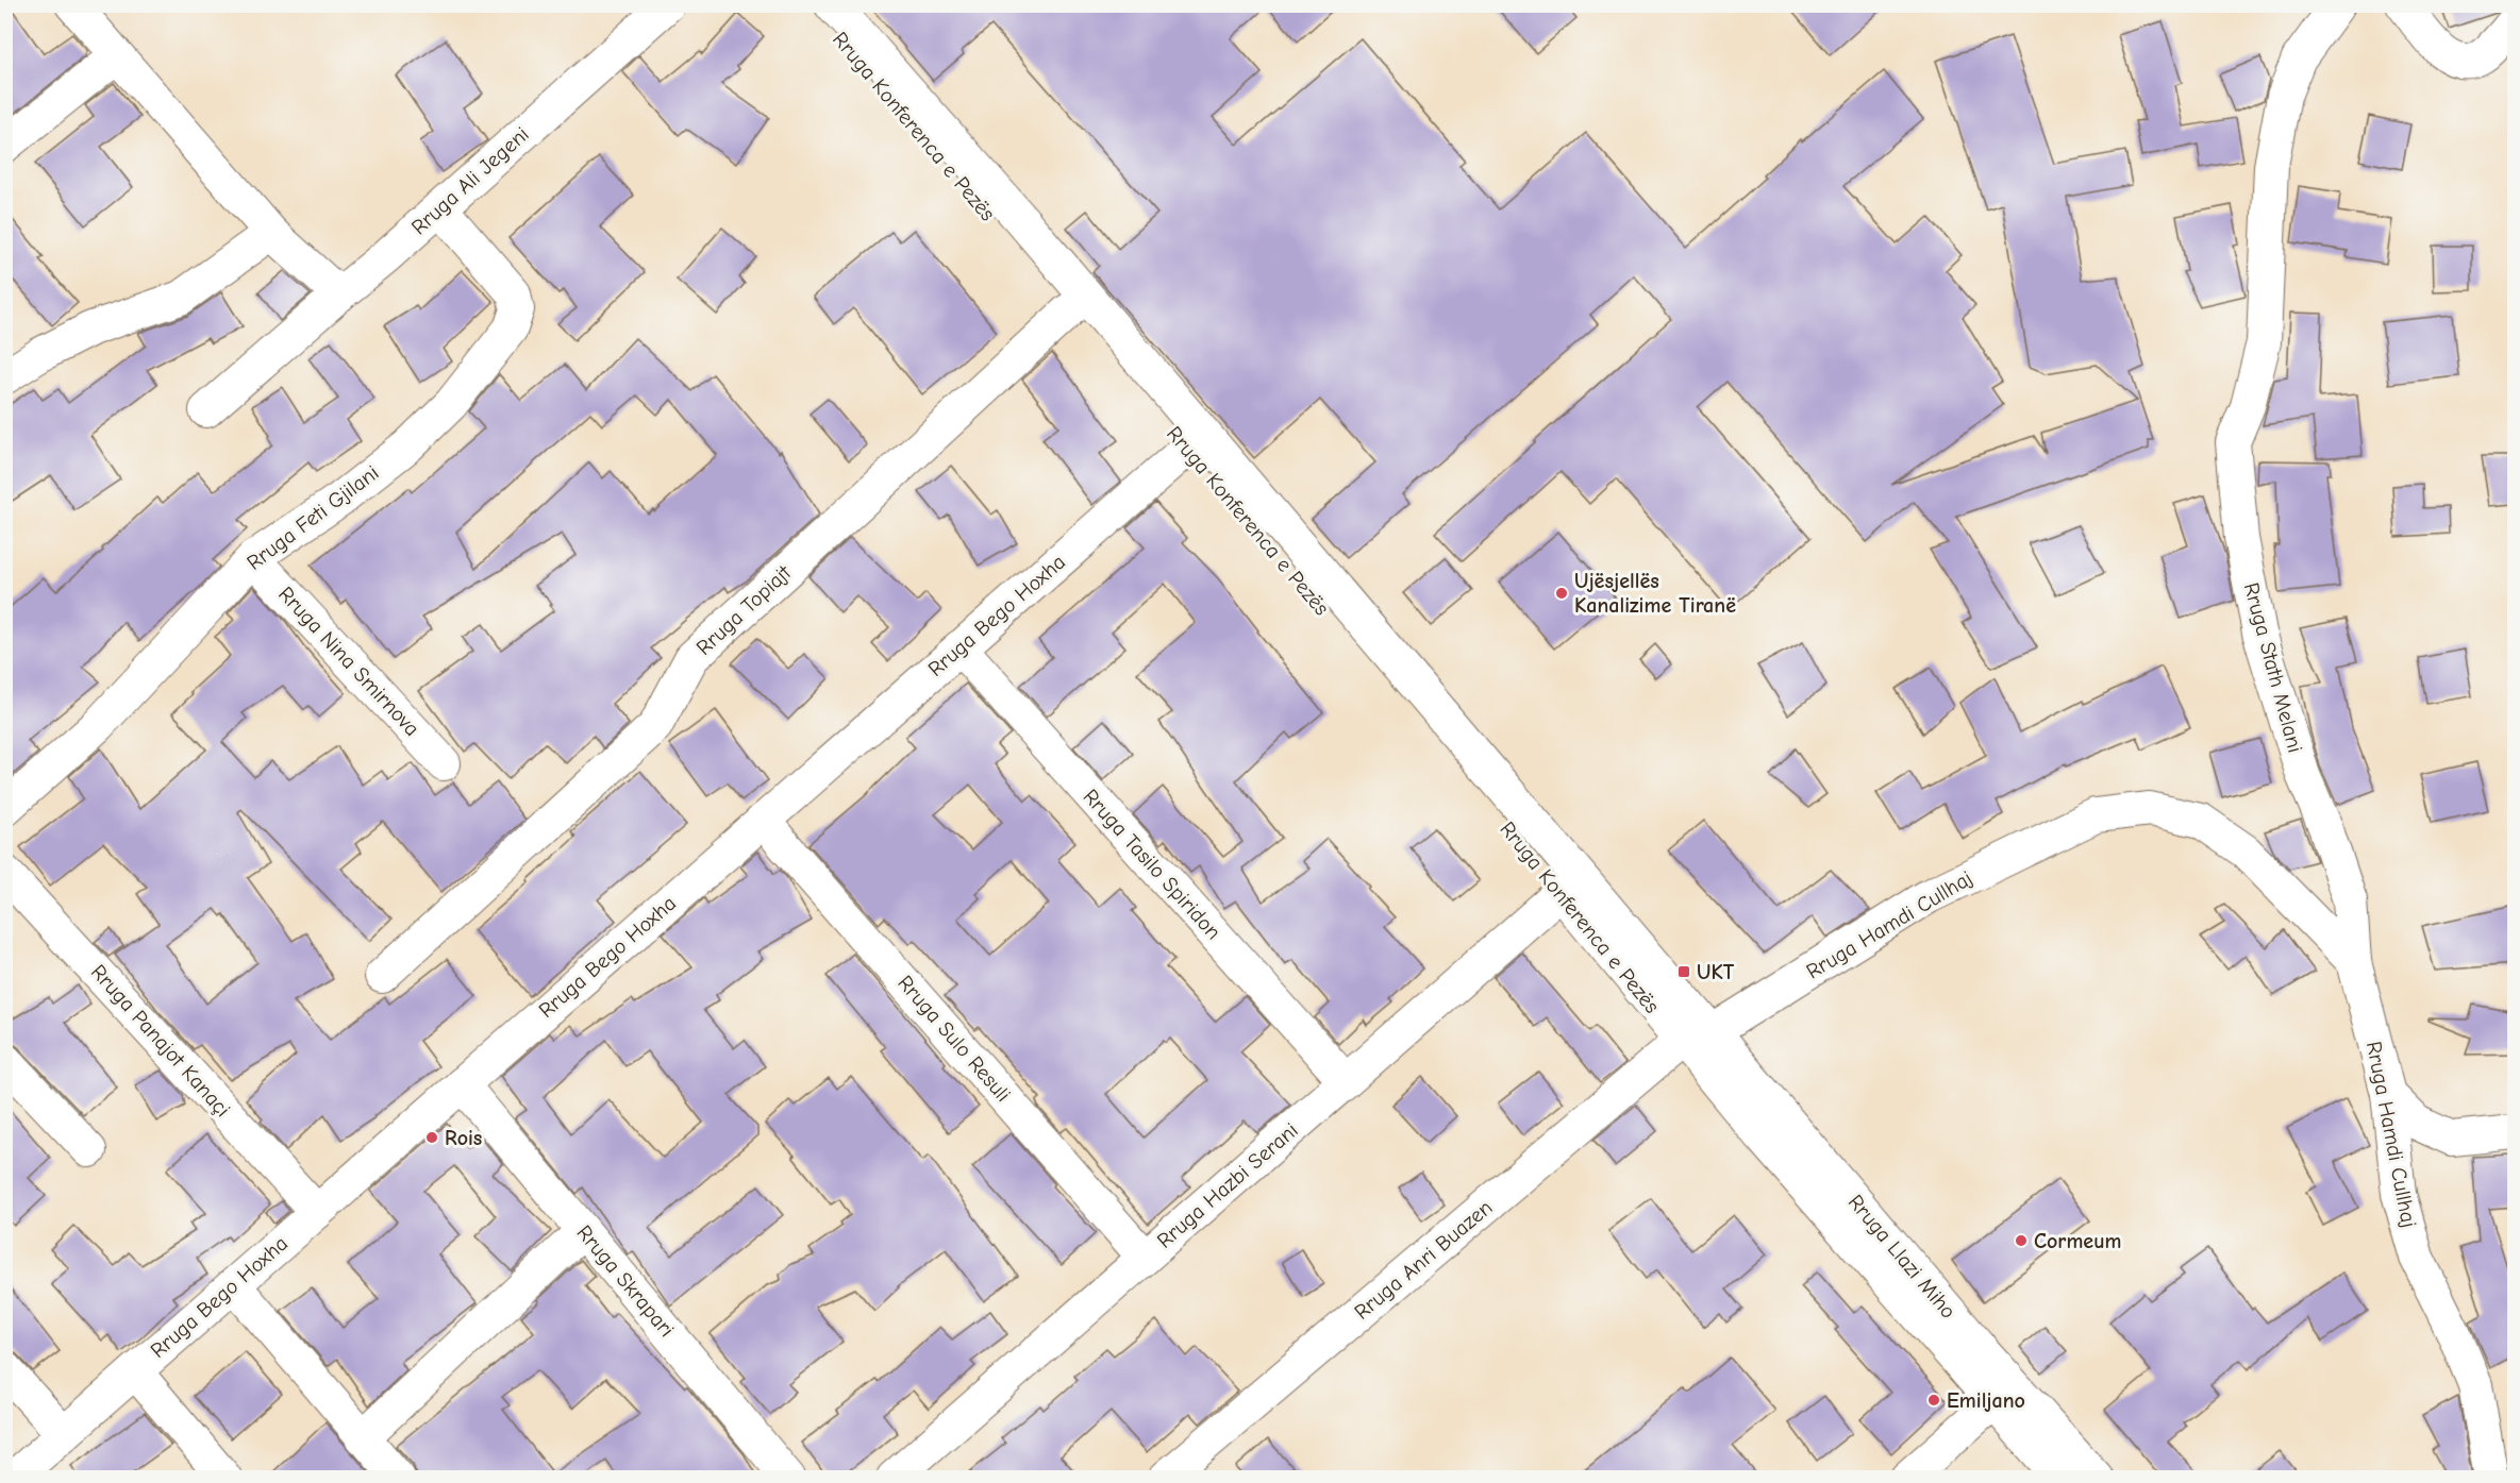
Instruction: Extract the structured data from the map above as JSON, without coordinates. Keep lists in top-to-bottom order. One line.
{"streets":{"main road":["Rruga Konferenca e Pezës","Rruga Llazi Miho"],"street":["Rruga Ali Jegeni","Rruga Feti Gjilani","Rruga Topiajt","Rruga Bego Hoxha","Rruga Nina Smirnova","Rruga Stath Melani","Rruga Tasilo Spiridon","Rruga Hamdi Cullhaj","Rruga Sulo Resuli","Rruga Panajot Kanaçi","Rruga Hazbi Serani","Rruga Anri Buazen","Rruga Skrapari"]},"crossings":[["Rruga Konferenca e Pezës","Rruga Topiajt"],["Rruga Konferenca e Pezës","Rruga Bego Hoxha"],["Rruga Konferenca e Pezës","Rruga Hamdi Cullhaj"],["Rruga Konferenca e Pezës","Rruga Hazbi Serani"],["Rruga Konferenca e Pezës","Rruga Llazi Miho"],["Rruga Konferenca e Pezës","Rruga Anri Buazen"],["Rruga Ali Jegeni","Rruga Feti Gjilani"],["Rruga Feti Gjilani","Rruga Nina Smirnova"],["Rruga Bego Hoxha","Rruga Tasilo Spiridon"],["Rruga Bego Hoxha","Rruga Sulo Resuli"],["Rruga Bego Hoxha","Rruga Panajot Kanaçi"],["Rruga Bego Hoxha","Rruga Skrapari"],["Rruga Stath Melani","Rruga Hamdi Cullhaj"],["Rruga Tasilo Spiridon","Rruga Hazbi Serani"],["Rruga Hamdi Cullhaj","Rruga Llazi Miho"],["Rruga Hamdi Cullhaj","Rruga Anri Buazen"],["Rruga Sulo Resuli","Rruga Hazbi Serani"],["Rruga Llazi Miho","Rruga Anri Buazen"]],"places":{"other":["Ujësjellës Kanalizime Tiranë","Rois","Cormeum","Emiljano"],"transit":["UKT"]}}
